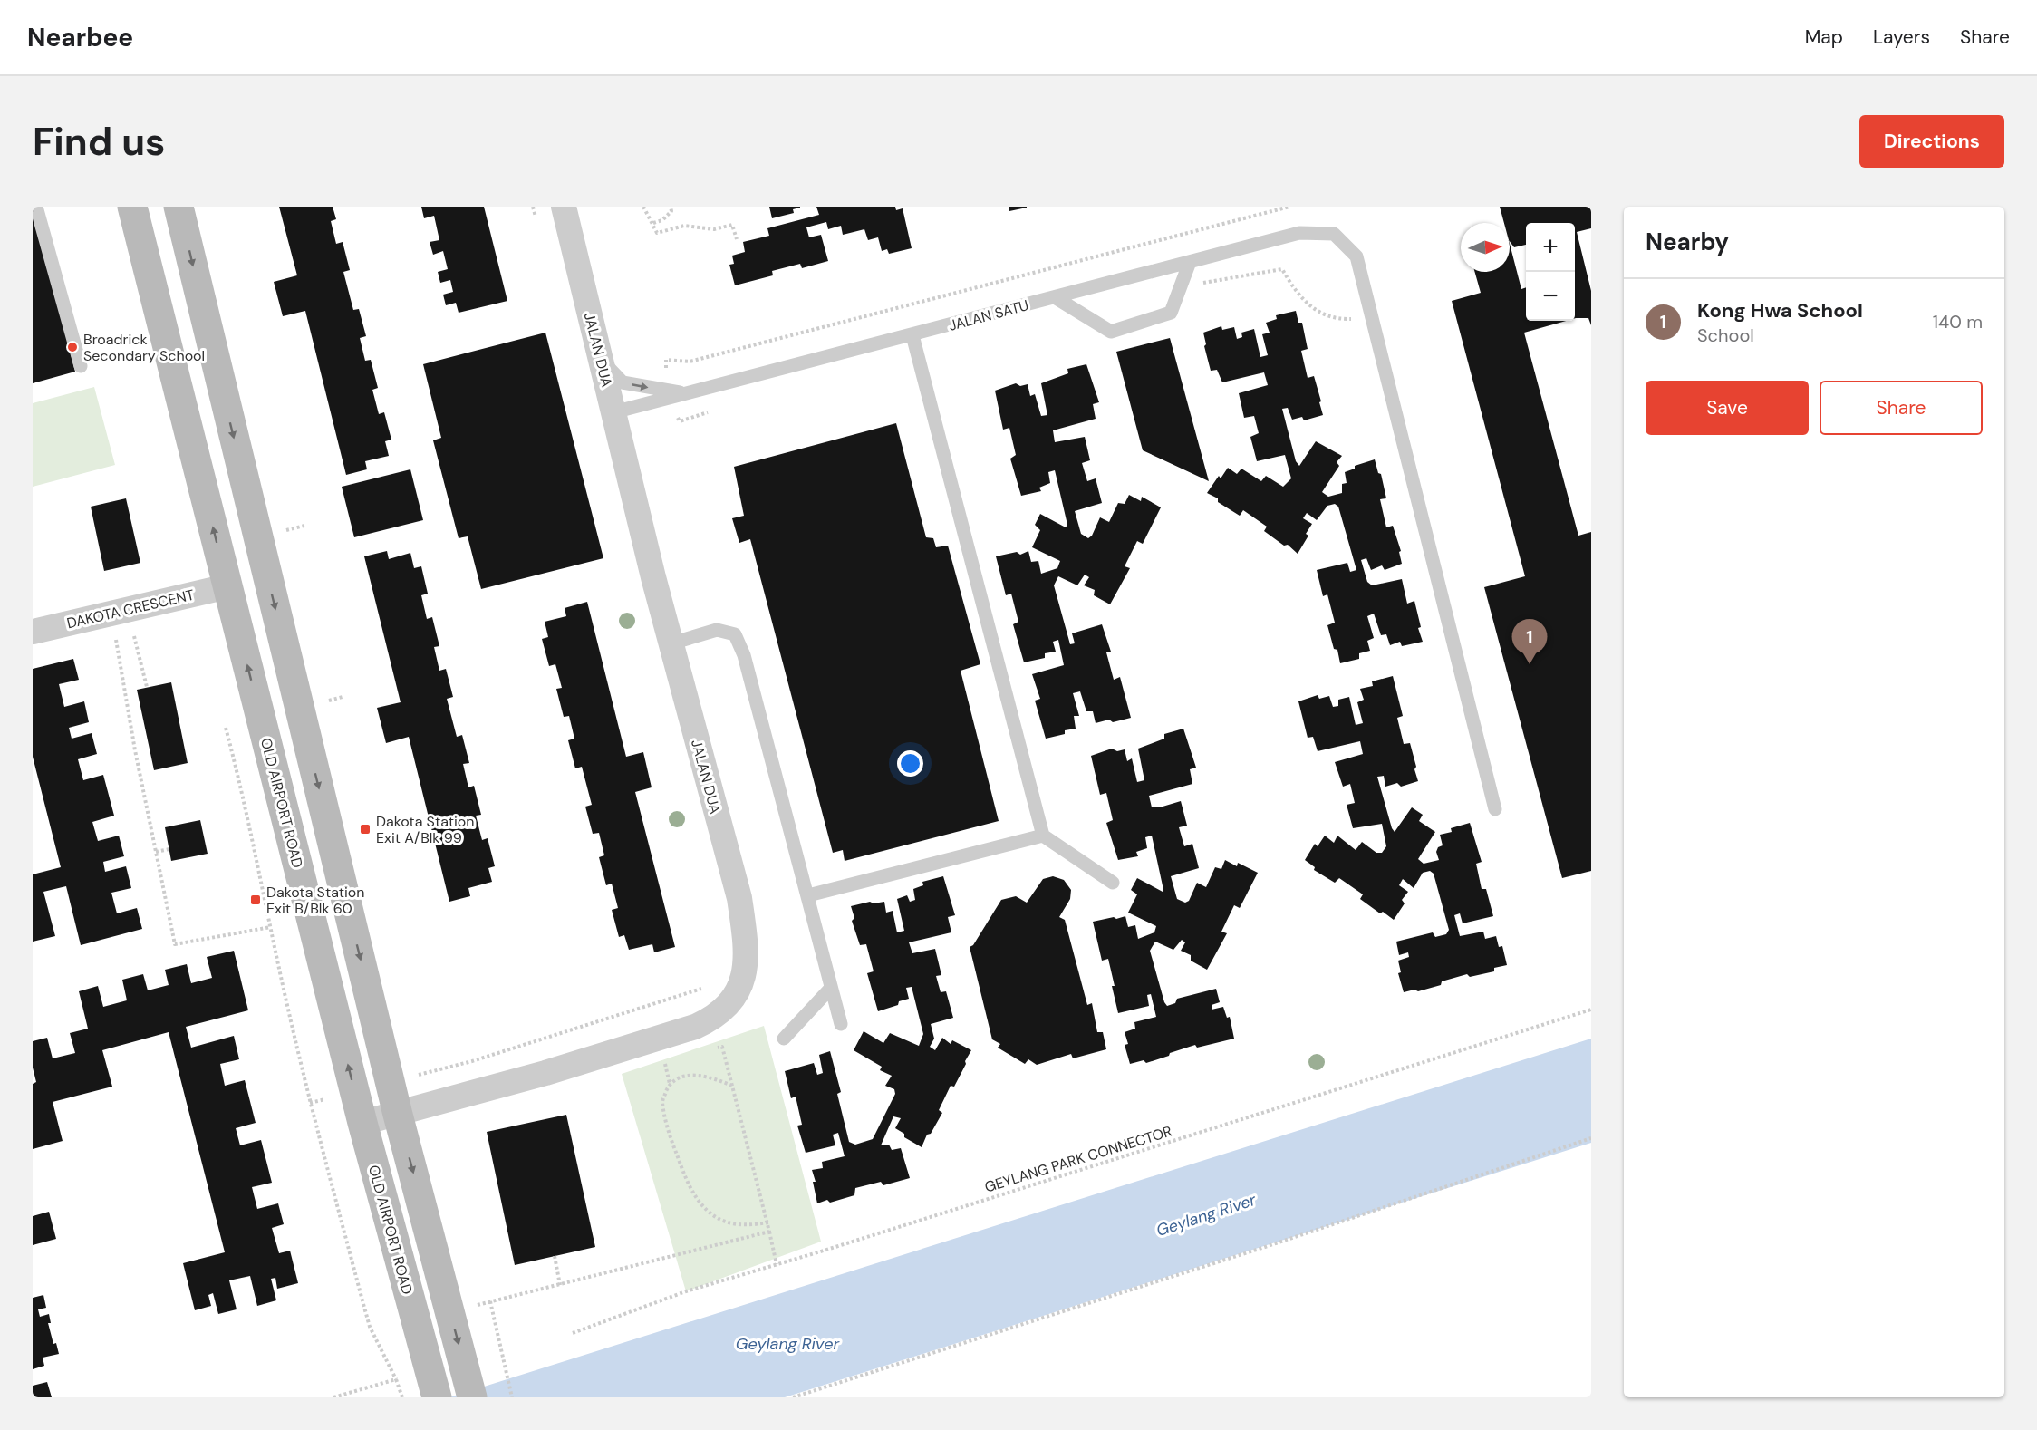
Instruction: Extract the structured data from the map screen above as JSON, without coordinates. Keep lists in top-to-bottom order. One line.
{"streets":{"main road":["OLD AIRPORT ROAD"],"street":["JALAN DUA","DAKOTA CRESCENT"],"lane":["JALAN SATU"],"path":["GEYLANG PARK CONNECTOR"]},"crossings":[["JALAN SATU","JALAN DUA"],["DAKOTA CRESCENT","OLD AIRPORT ROAD"]],"water":["Geylang River"],"places":{"other":["Broadrick Secondary School"],"transit":["Dakota Station Exit A/Blk 99","Dakota Station Exit B/Blk 60"]},"north":"right","page":{"header":"Nearbee","nav":["Map","Layers","Share"],"buttons":["Directions",["Save","Share"]],"title":"Find us","heading":"Nearby","map_buttons":["+","−"],"list":[{"mark":"1","name":"Kong Hwa School","note":"School","value":"140 m"}],"pins":"1"}}
